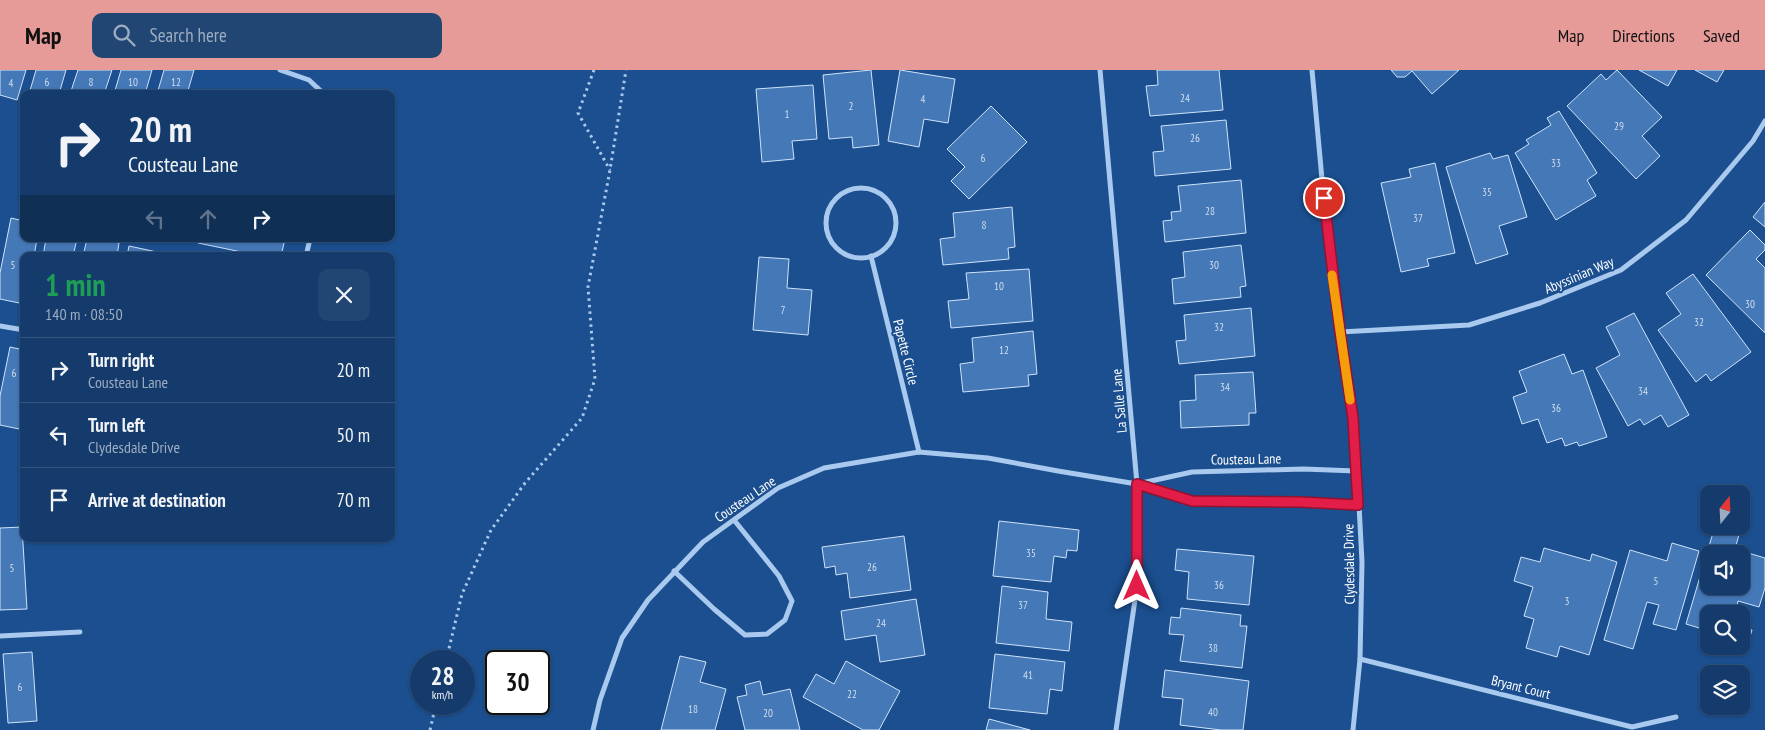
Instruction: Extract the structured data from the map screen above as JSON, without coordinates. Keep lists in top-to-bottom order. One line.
{"streets":{"street":["Abyssinian Way","Papette Circle","La Salle Lane","Cousteau Lane","Clydesdale Drive","Bryant Court"]},"crossings":[["Abyssinian Way","Clydesdale Drive"],["Papette Circle","Cousteau Lane"],["La Salle Lane","Cousteau Lane"],["Cousteau Lane","Clydesdale Drive"],["Clydesdale Drive","Bryant Court"]],"house_numbers":["6","8","10","12","4","24","4","2","1","29","26","6","33","35","28","37","8","5","30","10","30","7","32","32","12","6","34","34","36","35","26","5","5","36","3","37","24","38","41","6","22","18","40","20"],"north":"top","page":{"header":"Map","search":"Search here","nav":["Map","Directions","Saved"],"turn":["20 m","Cousteau Lane"],"heading":["1 min","140 m · 08:50"],"list":[{"name":"Turn right","note":"Cousteau Lane","value":"20 m"},{"name":"Turn left","note":"Clydesdale Drive","value":"50 m"},{"name":"Arrive at destination","value":"70 m"}],"speed":"28 km/h","limit":"30"}}
